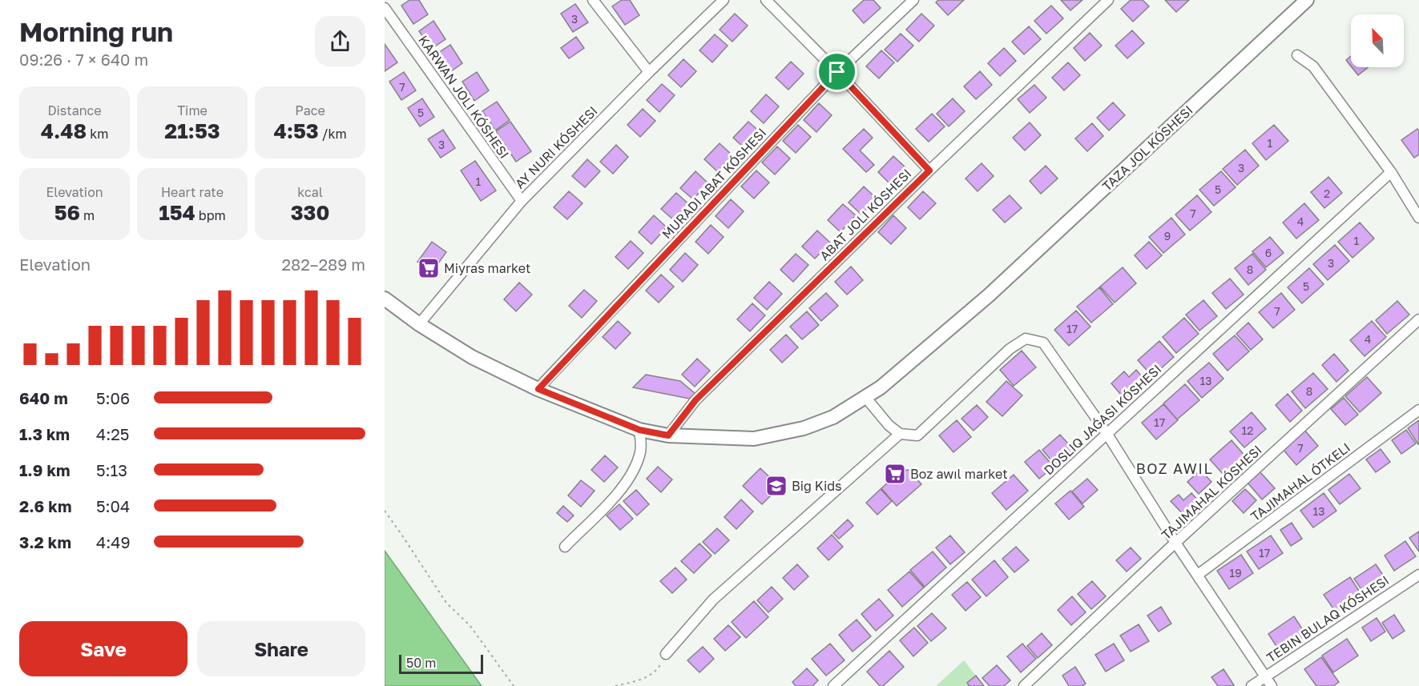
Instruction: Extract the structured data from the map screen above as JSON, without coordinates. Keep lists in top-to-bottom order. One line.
{"streets":{"main road":["TAZA JOL KÓSHESI"],"street":["TAJIMAHAL ÓTKELI","TAJIMAHAL KÓSHESI","TEBIN BULAQ KÓSHESI"]},"districts":["BOZ AWIL"],"places":{"supermarket":["Miyras market","Boz awıl market"],"school or university":["Big Kids"]},"house_numbers":["3","7","5","1","3","3","1","5","2","7","4","9","1","6","3","8","5","7","17","4","13","8","17","12","7","13","17","19"],"scale_bar":"50 m","north":"top left","page":{"heading":["Morning run","09:26 · 7 × 640 m"],"stats":[["Distance","4.48 km"],["Time","21:53"],["Pace","4:53 /km"],["Elevation","56 m"],["Heart rate","154 bpm"],["kcal","330"]],"chart":["Elevation","282–289 m"],"list":[{"name":"640 m","note":"5:06"},{"name":"1.3 km","note":"4:25"},{"name":"1.9 km","note":"5:13"},{"name":"2.6 km","note":"5:04"},{"name":"3.2 km","note":"4:49"}],"buttons":["Save","Share"],"scale":"50 m"}}
